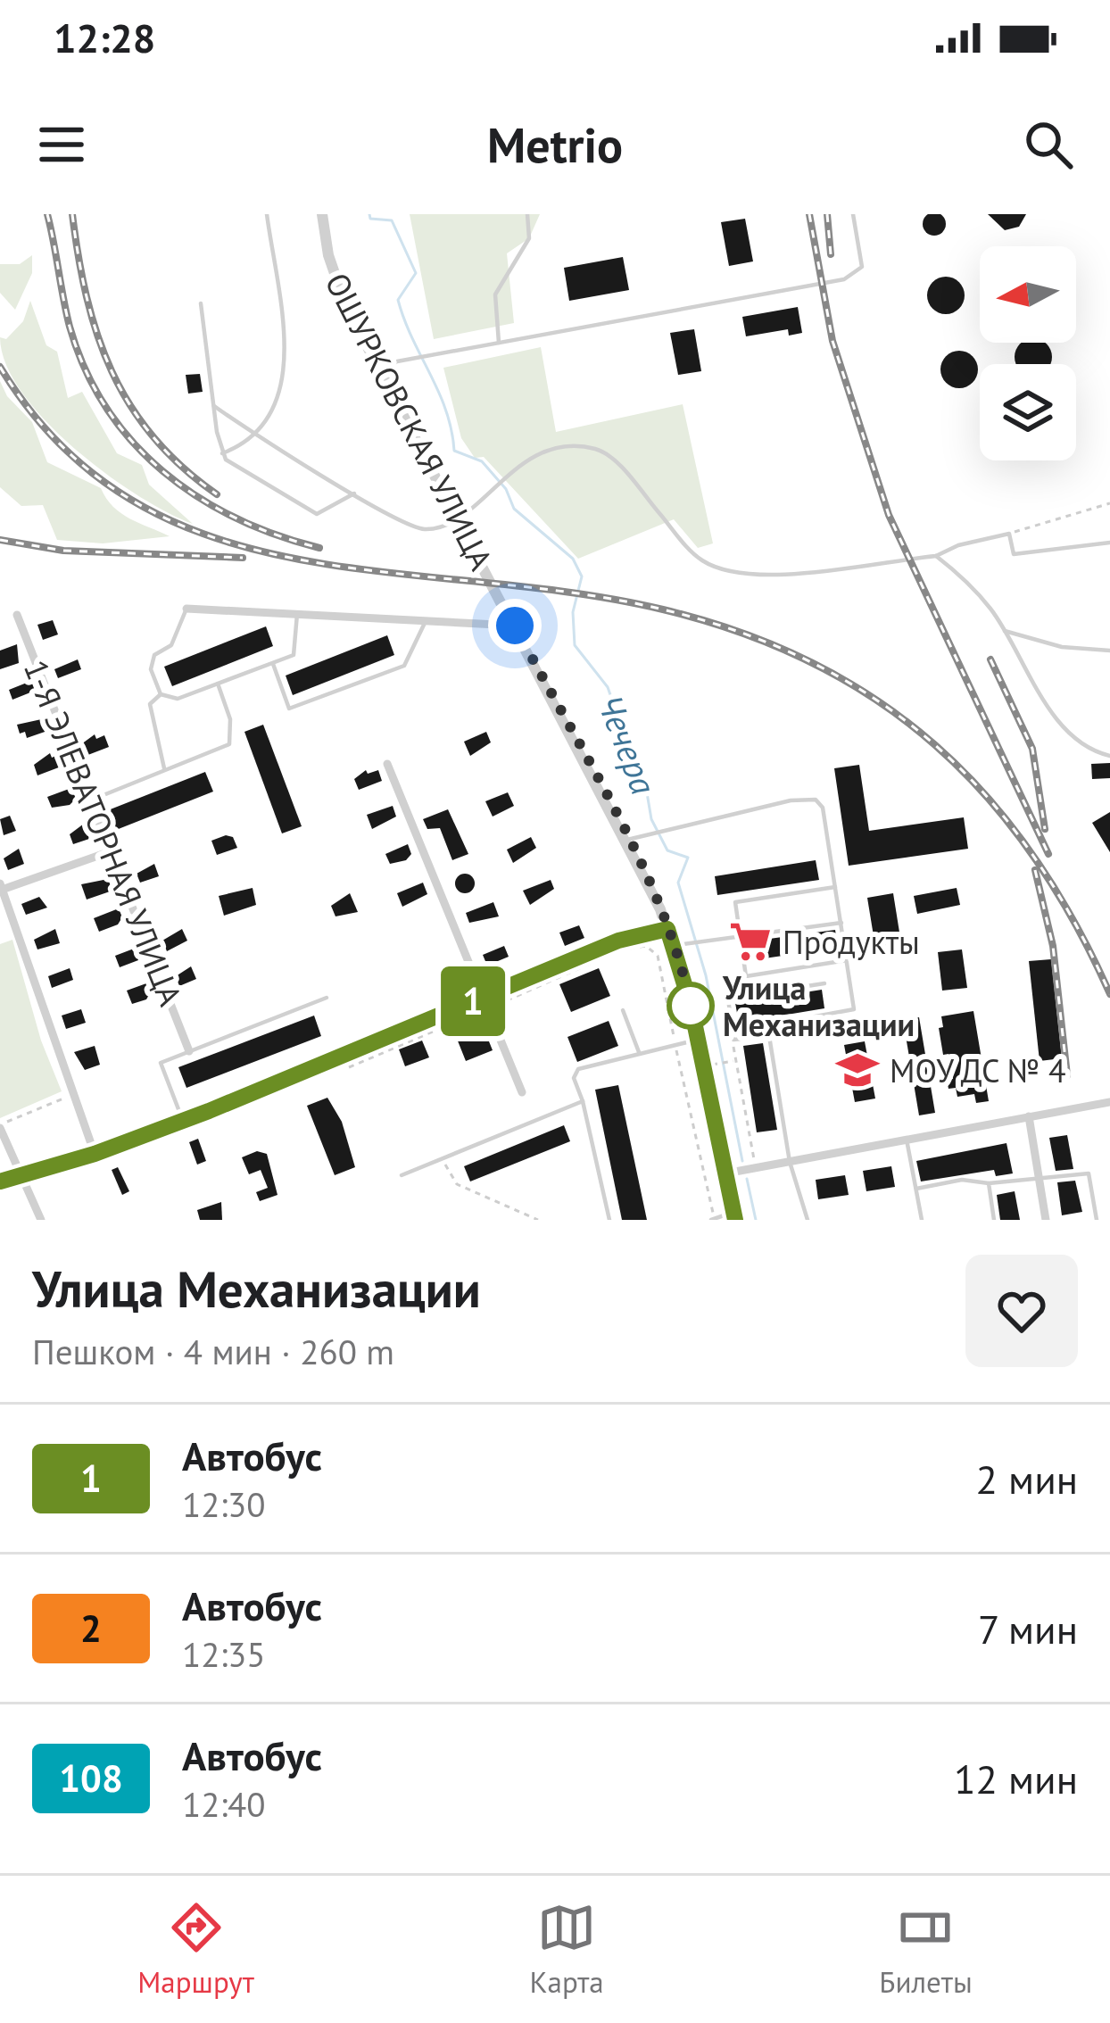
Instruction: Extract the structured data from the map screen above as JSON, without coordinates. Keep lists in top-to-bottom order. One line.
{"streets":{"street":["ОШУРКОВСКАЯ УЛИЦА","1-Я ЭЛЕВАТОРНАЯ УЛИЦА"]},"water":["Чечера"],"places":{"supermarket":["Продукты"],"other":["Улица Механизации"],"school or university":["МОУ ДС № 4"]},"lines":["bus line 1"],"north":"left","page":{"status":"12:28","header":"Metrio","on_map":"1","heading":["Улица Механизации","Пешком · 4 мин · 260 m"],"list":[{"mark":"1","name":"Автобус","note":"12:30","value":"2 мин"},{"mark":"2","name":"Автобус","note":"12:35","value":"7 мин"},{"mark":"108","name":"Автобус","note":"12:40","value":"12 мин"}],"tabs":["Маршрут","Карта","Билеты"]}}
